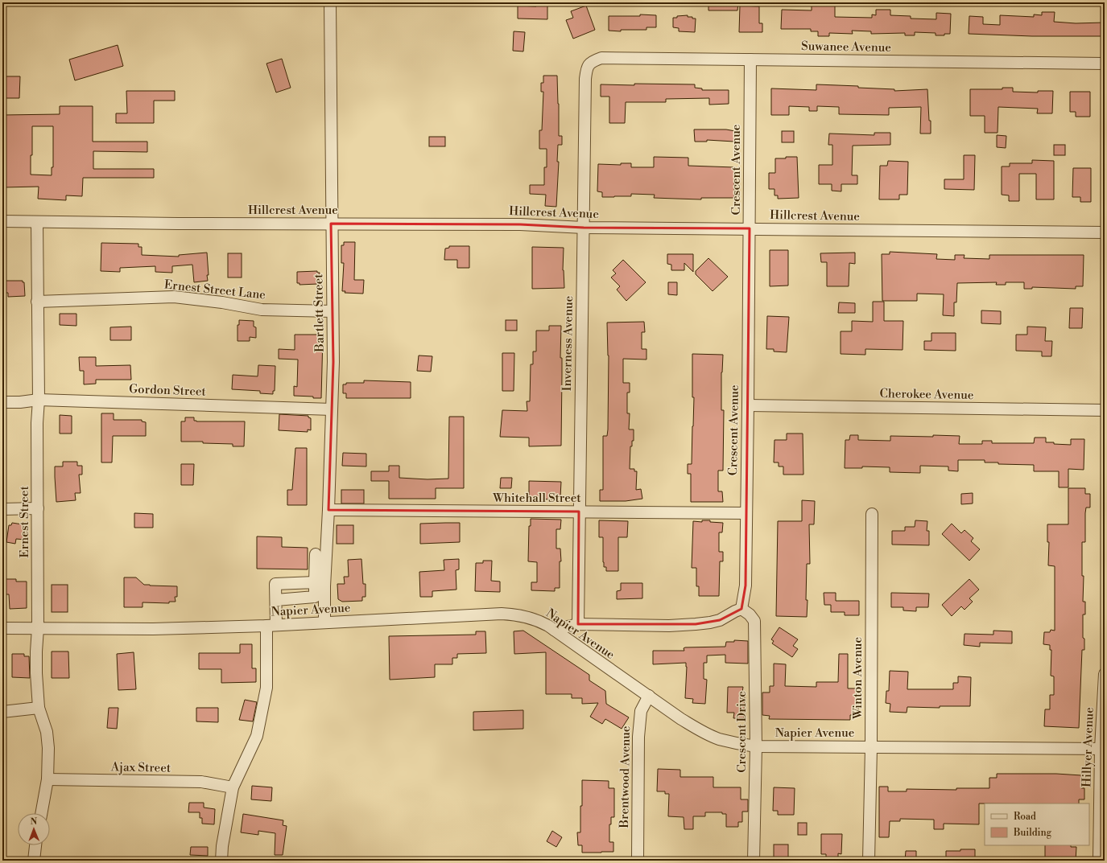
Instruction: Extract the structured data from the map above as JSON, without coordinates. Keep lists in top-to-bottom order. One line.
{"streets":{"street":["Suwanee Avenue","Crescent Avenue","Hillcrest Avenue","Ernest Street Lane","Bartlett Street","Inverness Avenue","Gordon Street","Cherokee Avenue","Whitehall Street","Ernest Street","Napier Avenue","Winton Avenue","Crescent Drive","Hillyer Avenue","Ajax Street","Brentwood Avenue"]},"crossings":[["Suwanee Avenue","Crescent Avenue"],["Suwanee Avenue","Inverness Avenue"],["Crescent Avenue","Hillcrest Avenue"],["Crescent Avenue","Cherokee Avenue"],["Crescent Avenue","Whitehall Street"],["Crescent Avenue","Crescent Drive"],["Hillcrest Avenue","Bartlett Street"],["Hillcrest Avenue","Inverness Avenue"],["Hillcrest Avenue","Ernest Street"],["Ernest Street Lane","Bartlett Street"],["Ernest Street Lane","Ernest Street"],["Bartlett Street","Gordon Street"],["Bartlett Street","Whitehall Street"],["Bartlett Street","Napier Avenue"],["Inverness Avenue","Whitehall Street"],["Gordon Street","Ernest Street"],["Ernest Street","Napier Avenue"],["Ernest Street","Ajax Street"],["Napier Avenue","Winton Avenue"],["Napier Avenue","Crescent Drive"],["Napier Avenue","Hillyer Avenue"],["Napier Avenue","Brentwood Avenue"]],"legend":["Road","Building"],"north":"top"}
